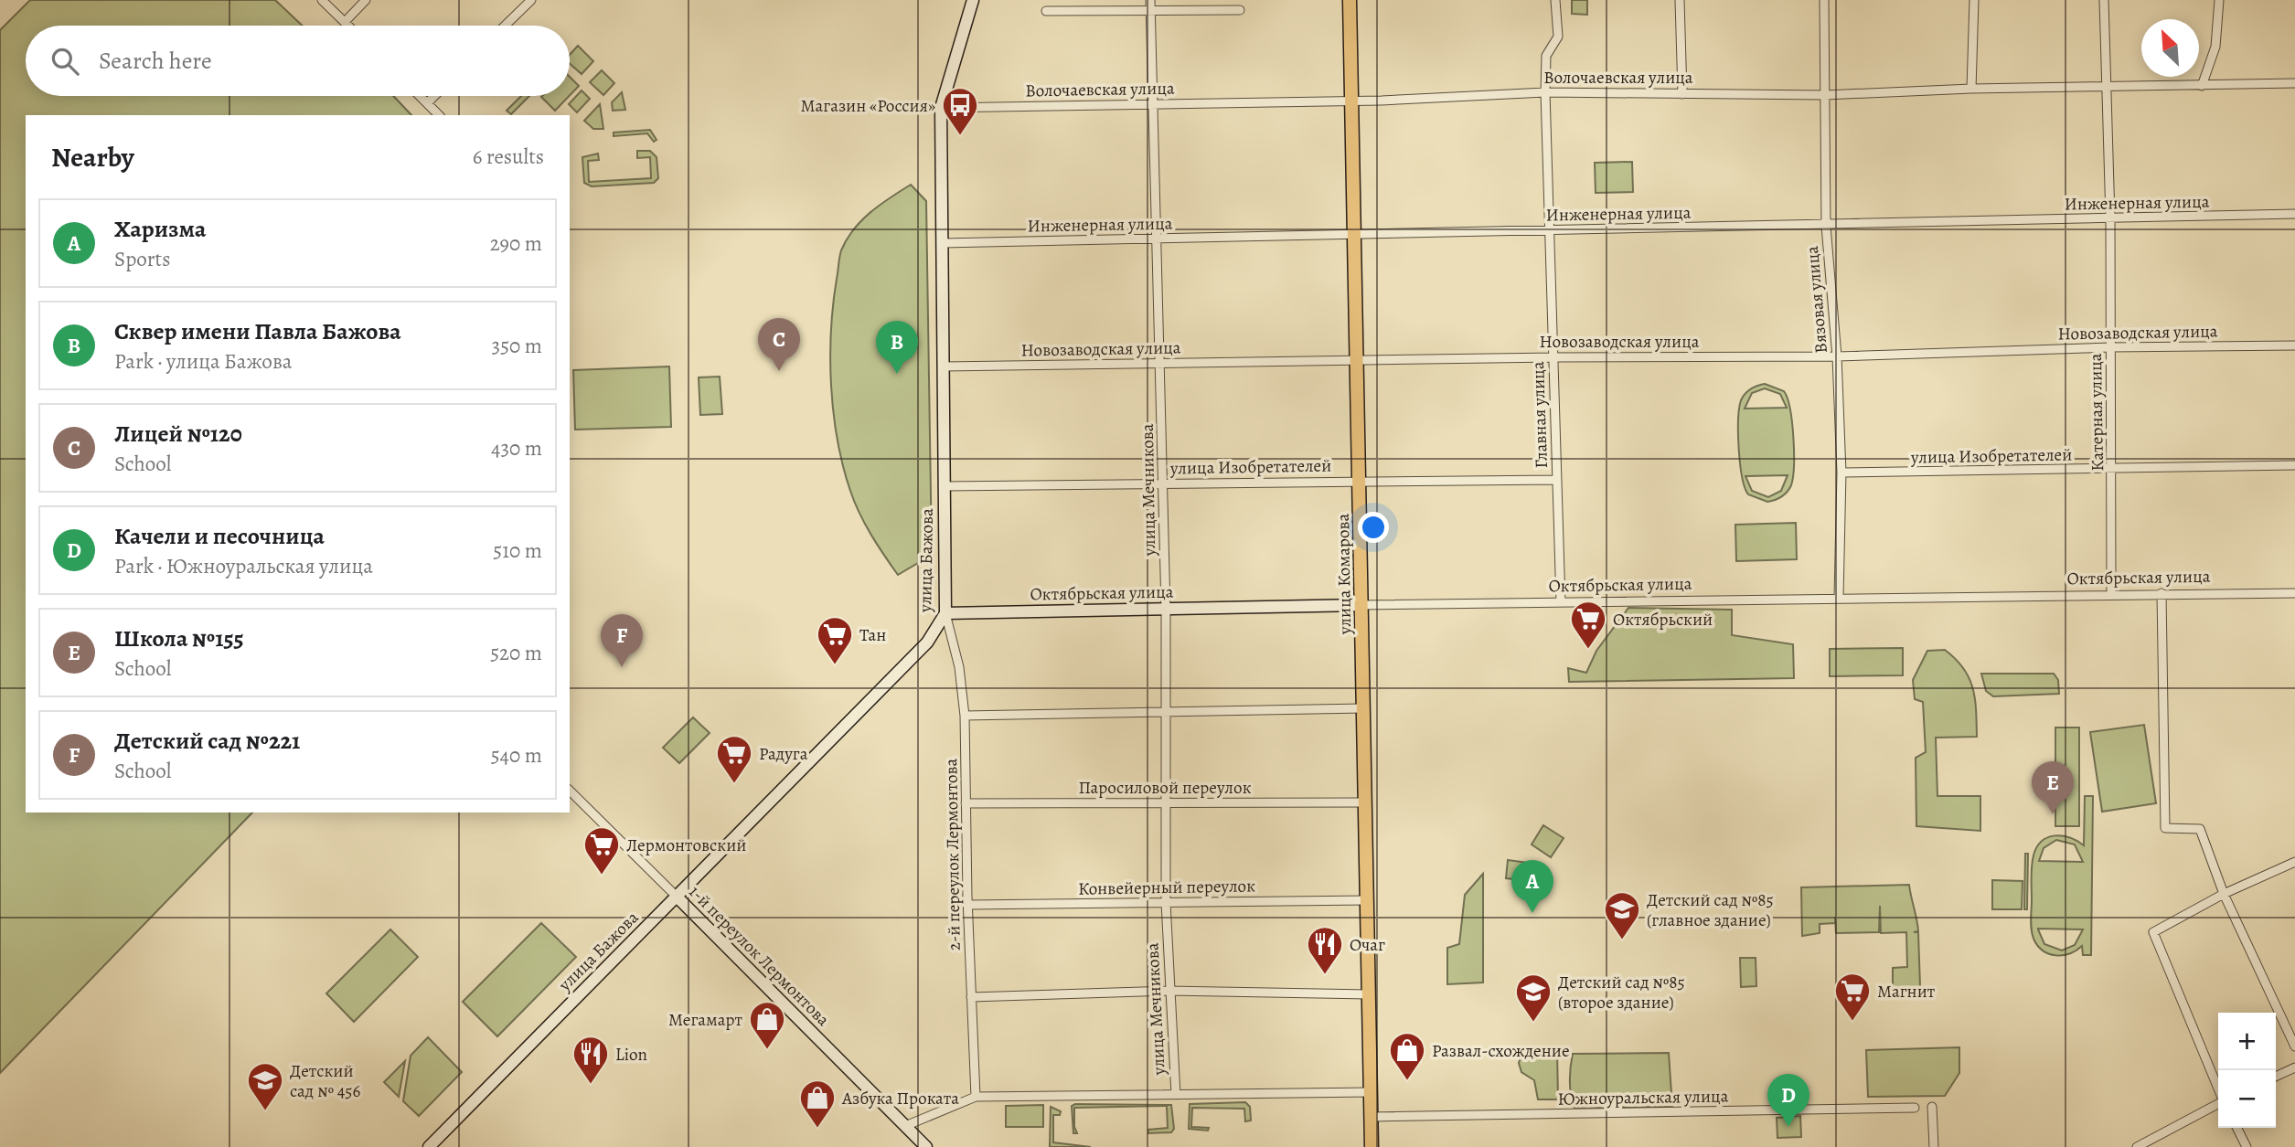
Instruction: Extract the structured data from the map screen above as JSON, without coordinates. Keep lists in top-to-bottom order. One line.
{"streets":{"main road":["улица Бажова","улица Комарова","Октябрьская улица","1-й переулок Лермонтова"],"street":["Волочаевская улица","Инженерная улица","Вязовая улица","Новозаводская улица","Катерная улица","Главная улица","улица Изобретателей","улица Мечникова","Паросиловой переулок","2-й переулок Лермонтова","Конвейерный переулок","Южноуральская улица"]},"crossings":[["Волочаевская улица","Вязовая улица"],["Волочаевская улица","Катерная улица"],["Волочаевская улица","Главная улица"],["Волочаевская улица","улица Мечникова"],["Волочаевская улица","улица Бажова"],["Волочаевская улица","улица Комарова"],["Инженерная улица","Вязовая улица"],["Инженерная улица","Катерная улица"],["Инженерная улица","Главная улица"],["Инженерная улица","улица Мечникова"],["Инженерная улица","улица Бажова"],["Инженерная улица","улица Комарова"],["Вязовая улица","Новозаводская улица"],["Вязовая улица","улица Изобретателей"],["Вязовая улица","Октябрьская улица"],["Новозаводская улица","Катерная улица"],["Новозаводская улица","Главная улица"],["Новозаводская улица","улица Мечникова"],["Новозаводская улица","улица Бажова"],["Новозаводская улица","улица Комарова"],["Катерная улица","улица Изобретателей"],["Катерная улица","Октябрьская улица"],["Главная улица","улица Изобретателей"],["Главная улица","Октябрьская улица"],["улица Изобретателей","улица Мечникова"],["улица Изобретателей","улица Бажова"],["улица Изобретателей","улица Комарова"],["улица Мечникова","Октябрьская улица"],["улица Мечникова","Паросиловой переулок"],["улица Мечникова","Конвейерный переулок"],["улица Бажова","Октябрьская улица"],["улица Бажова","2-й переулок Лермонтова"],["улица Бажова","1-й переулок Лермонтова"],["улица Комарова","Октябрьская улица"],["улица Комарова","Паросиловой переулок"],["улица Комарова","Конвейерный переулок"],["улица Комарова","Южноуральская улица"],["Октябрьская улица","2-й переулок Лермонтова"],["Паросиловой переулок","2-й переулок Лермонтова"],["2-й переулок Лермонтова","Конвейерный переулок"]],"places":{"bus stop":["Магазин «Россия»"],"supermarket":["Октябрьский","Тан","Радуга","Лермонтовский","Магнит"],"school or university":["Детский сад №85 (главное здание)","Детский сад №85 (второе здание)","Детский сад № 456"],"restaurant":["Очаг","Lion"],"shop":["Мегамарт","Развал-схождение","Азбука Проката"]},"north":"top left","page":{"search":"Search here","heading":["Nearby","6 results"],"list":[{"mark":"A","name":"Харизма","note":"Sports","value":"290 m"},{"mark":"B","name":"Сквер имени Павла Бажова","note":"Park · улица Бажова","value":"350 m"},{"mark":"C","name":"Лицей №120","note":"School","value":"430 m"},{"mark":"D","name":"Качели и песочница","note":"Park · Южноуральская улица","value":"510 m"},{"mark":"E","name":"Школа №155","note":"School","value":"520 m"},{"mark":"F","name":"Детский сад №221","note":"School","value":"540 m"}],"pins":["C","B","F","E","A","D"],"map_buttons":["+","−"]}}
